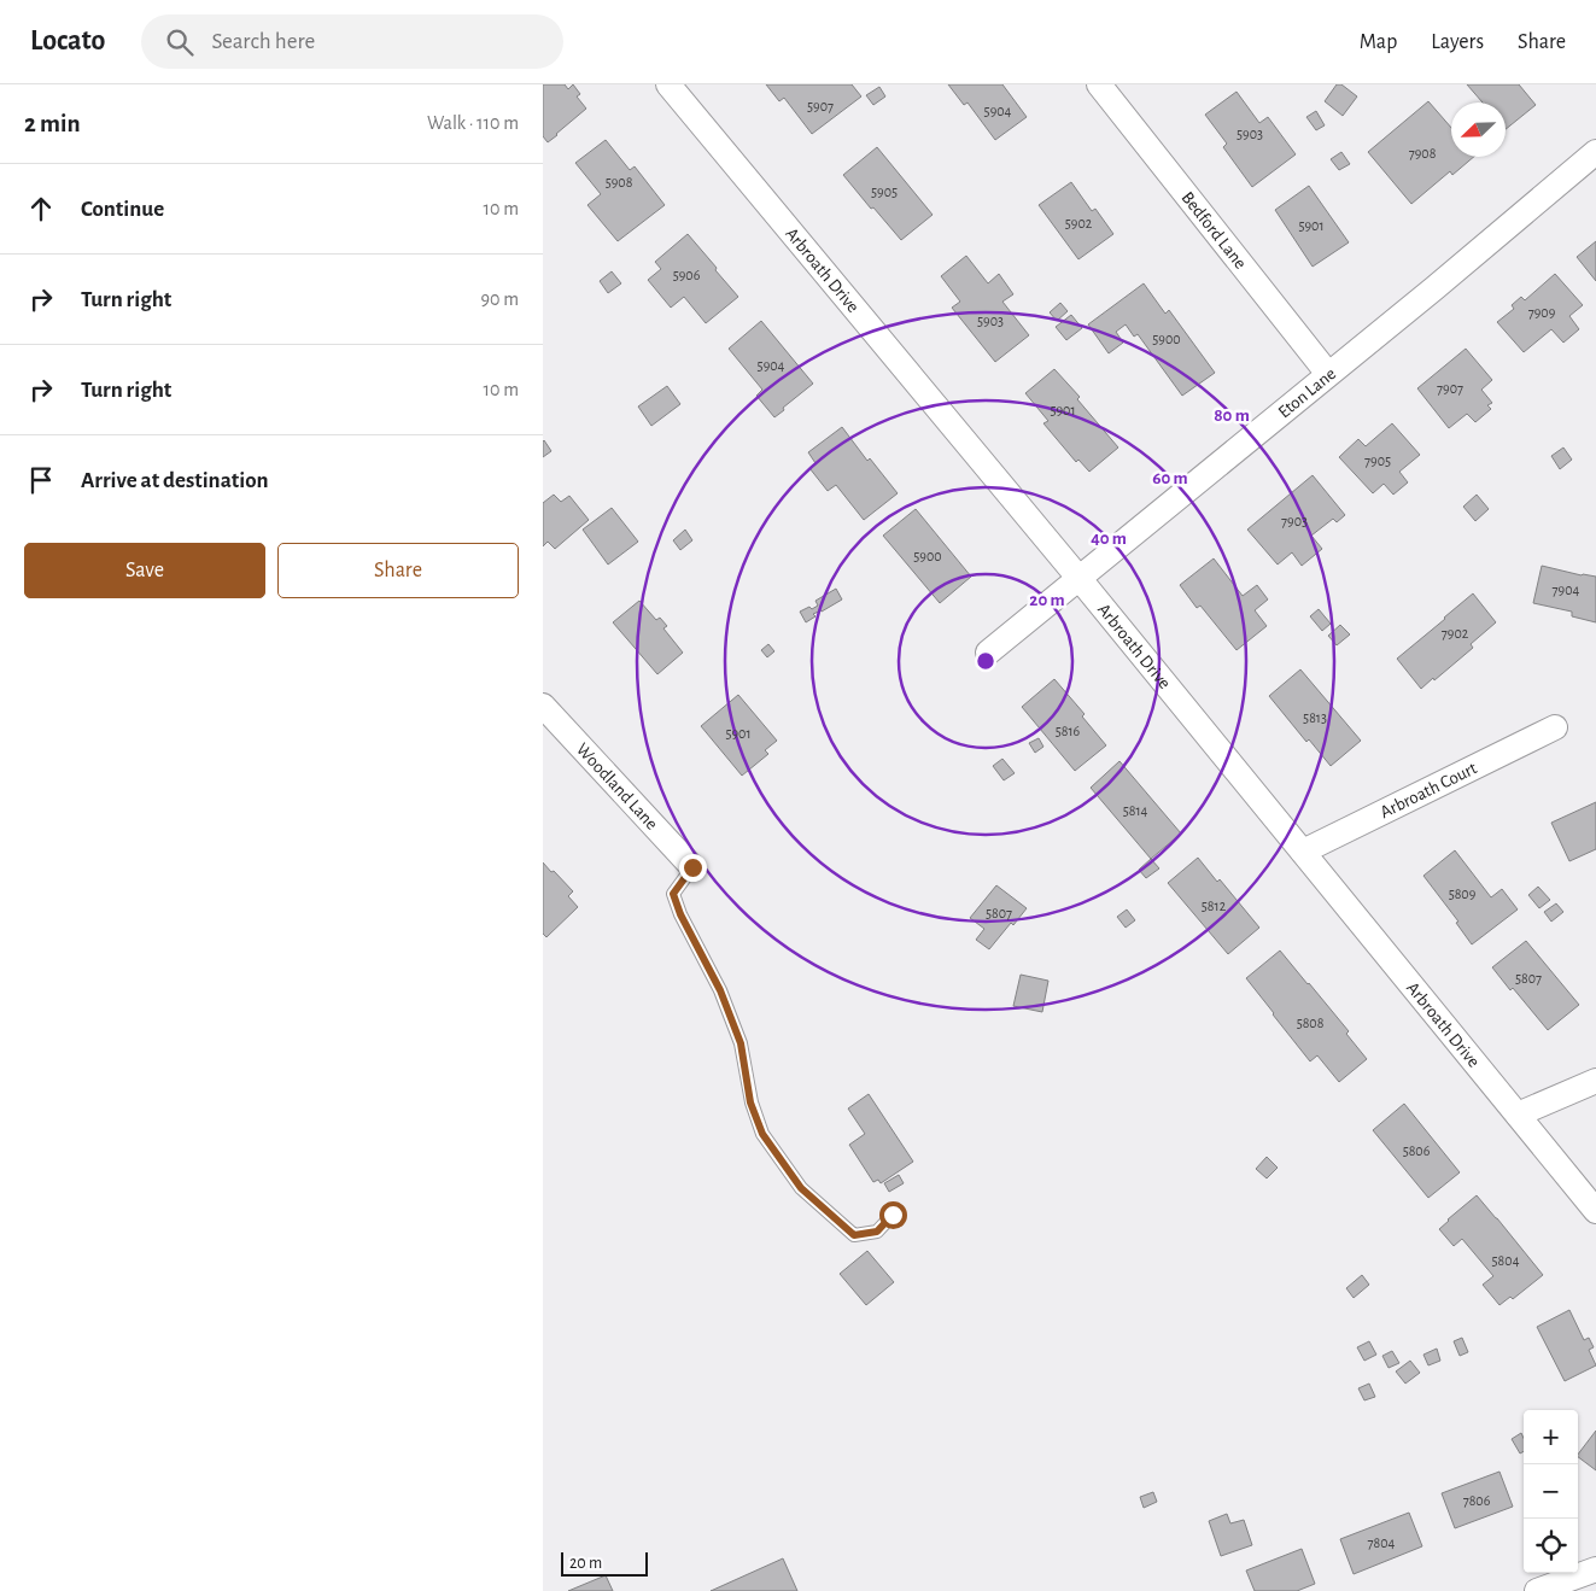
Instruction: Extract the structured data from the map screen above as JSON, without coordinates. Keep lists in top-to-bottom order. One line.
{"streets":{"street":["Bedford Lane","Arbroath Drive","Eton Lane","Woodland Lane","Arbroath Court"]},"crossings":[["Bedford Lane","Eton Lane"],["Arbroath Drive","Eton Lane"],["Arbroath Drive","Arbroath Court"]],"house_numbers":["5907","5904","5903","7908","5908","5905","5902","5901","5906","7909","5903","5900","5904","7907","5901","7905","7903","5900","7904","7902","5813","5816","5901","5814","5809","5812","5807","5807","5808","5806","5804","7806","7804"],"scale_bar":"20 m","north":"bottom left","page":{"header":"Locato","search":"Search here","nav":["Map","Layers","Share"],"heading":["2 min","Walk · 110 m"],"list":[["Continue","10 m"],["Turn right","90 m"],["Turn right","10 m"],"Arrive at destination"],"buttons":["Save","Share"],"map_buttons":["+","−"],"scale":"20 m"},"rings":["80 m","60 m","40 m","20 m"]}
